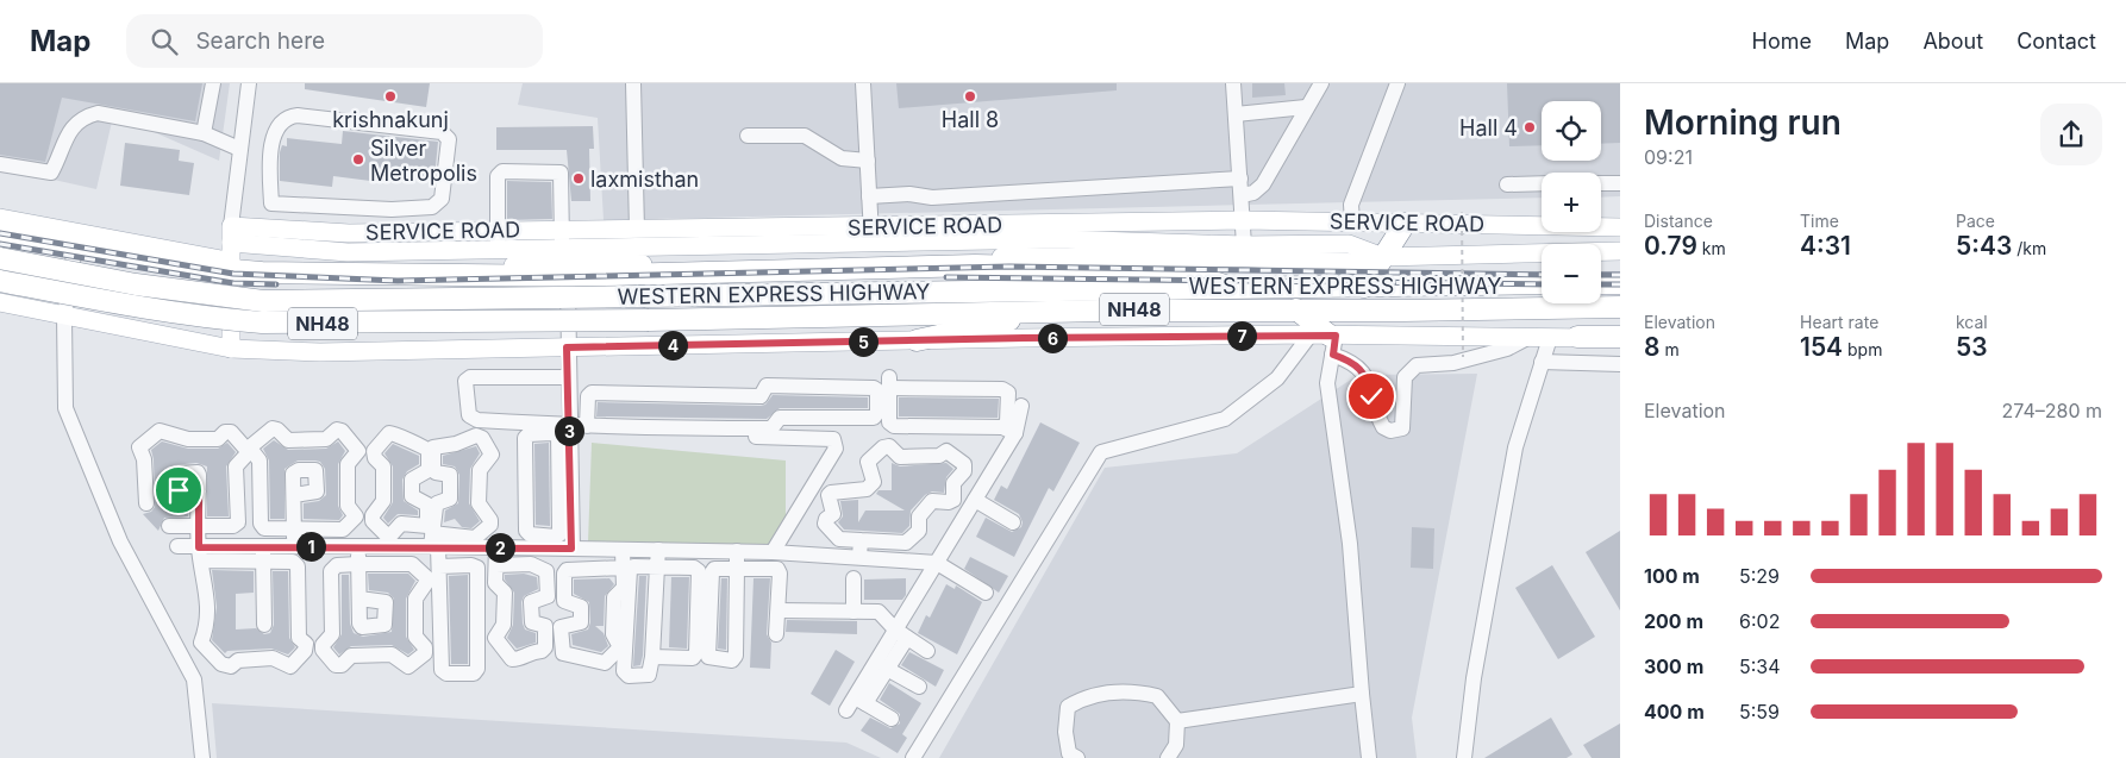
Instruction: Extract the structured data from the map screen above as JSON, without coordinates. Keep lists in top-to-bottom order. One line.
{"streets":{"highway":["WESTERN EXPRESS HIGHWAY","NH48"],"main road":["SERVICE ROAD"]},"places":["krishnakunj","Hall 8","Hall 4","Silver Metropolis","laxmisthan"],"page":{"header":"Map","search":"Search here","nav":["Home","Map","About","Contact"],"heading":["Morning run","09:21"],"map_buttons":["+","−"],"stats":[["Distance","0.79 km"],["Time","4:31"],["Pace","5:43 /km"],["Elevation","8 m"],["Heart rate","154 bpm"],["kcal","53"]],"pins":["7","6","5","4","3","1","2"],"chart":["Elevation","274–280 m"],"list":[{"name":"100 m","note":"5:29"},{"name":"200 m","note":"6:02"},{"name":"300 m","note":"5:34"},{"name":"400 m","note":"5:59"}]}}
